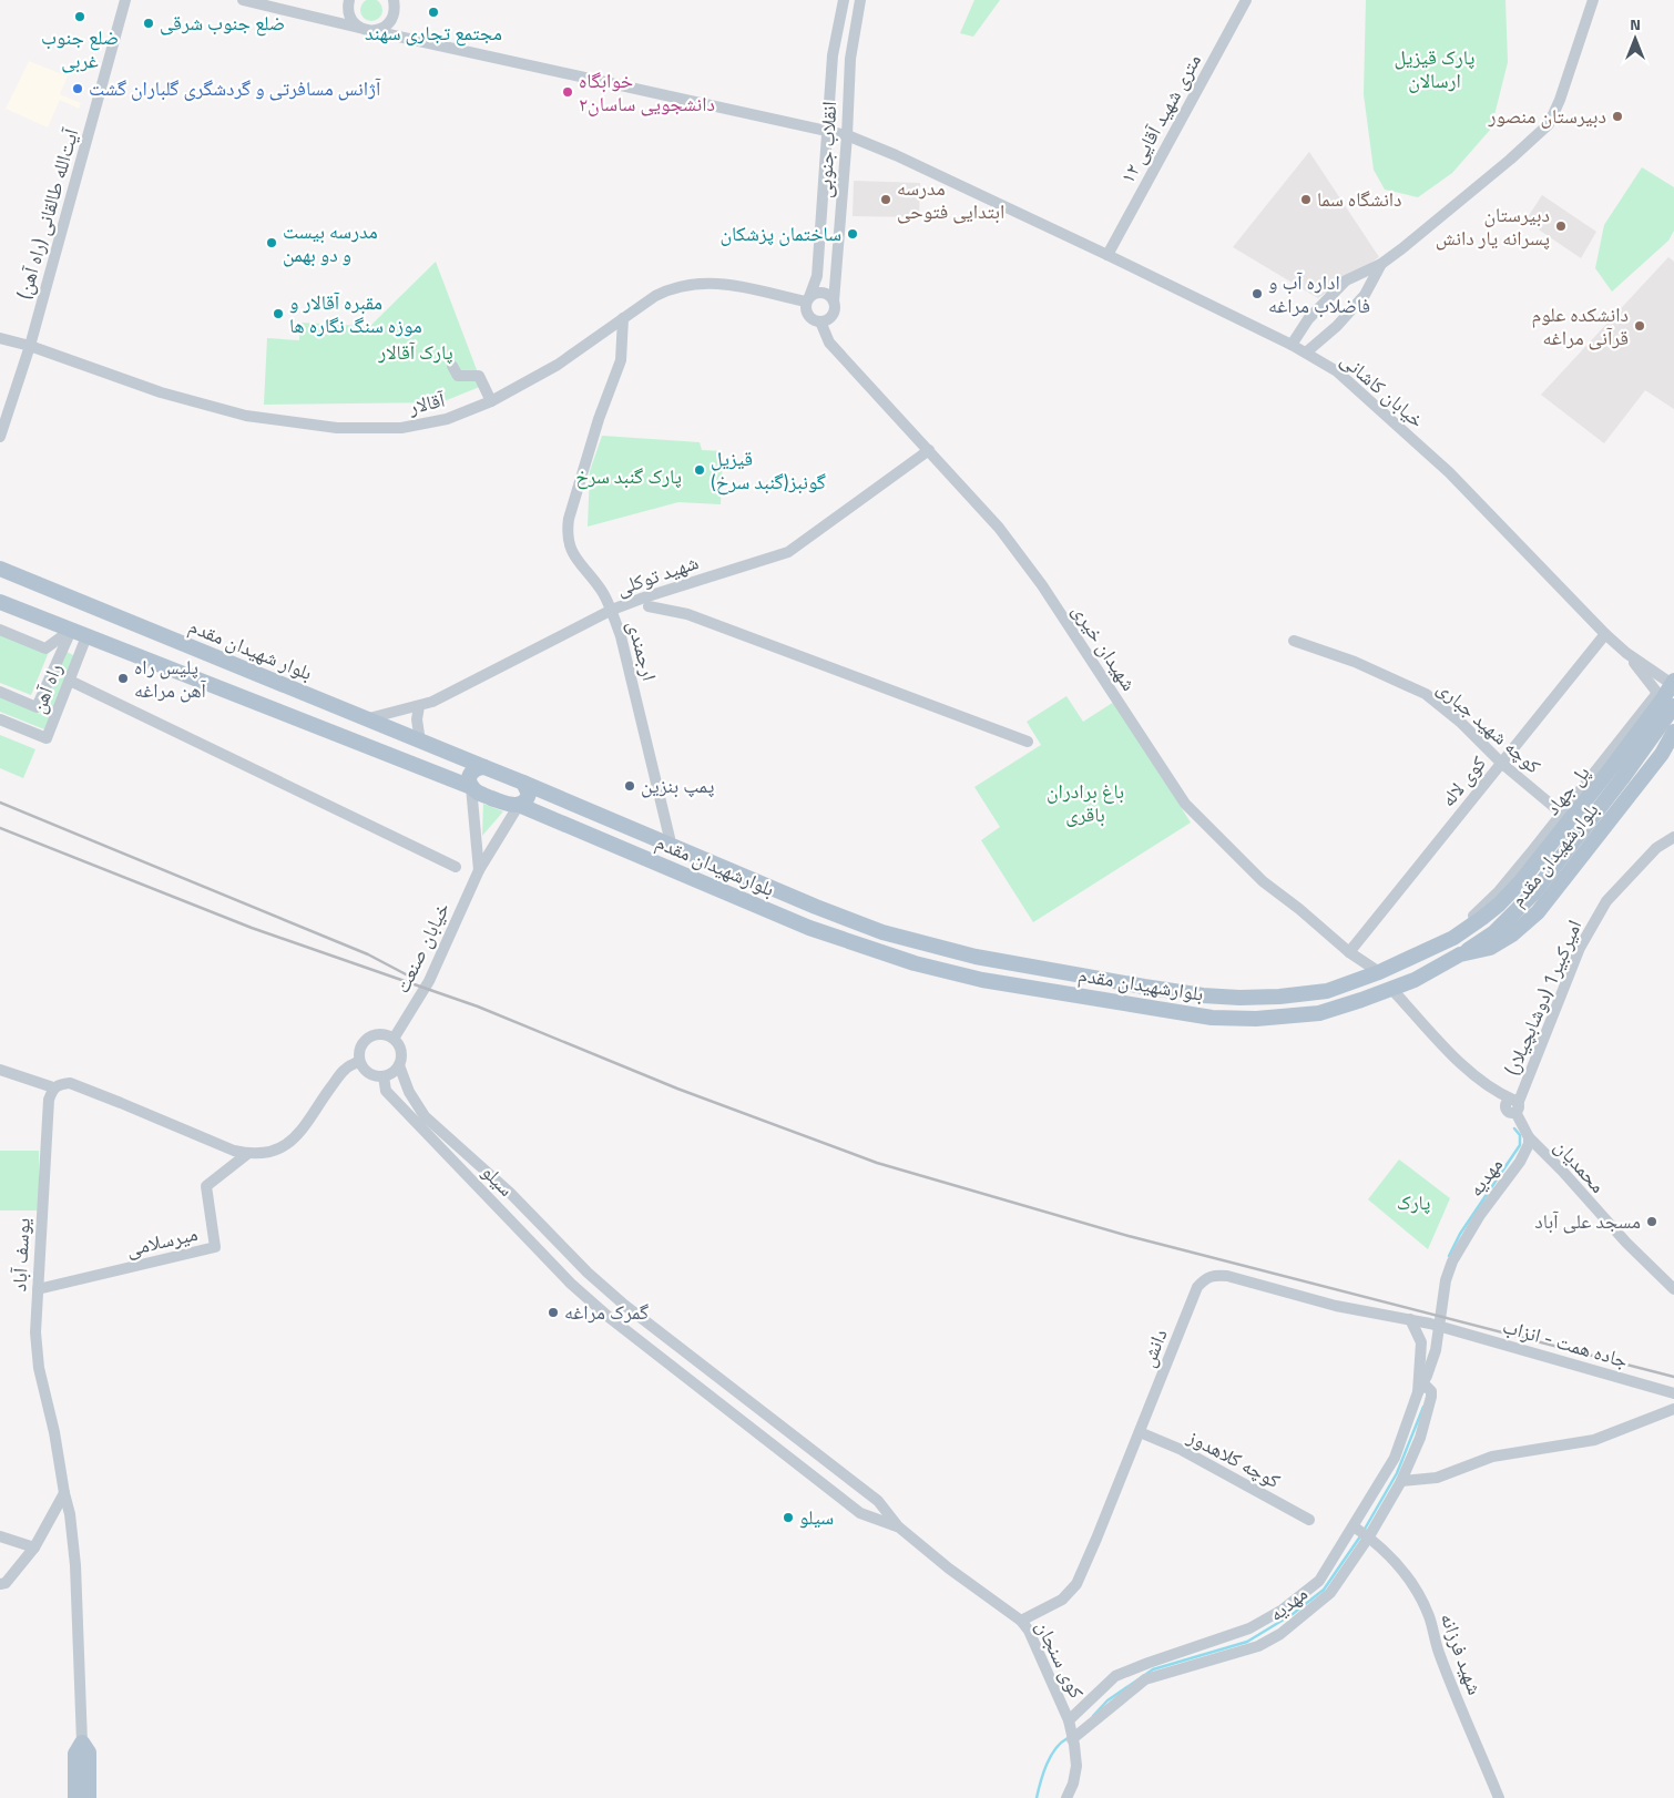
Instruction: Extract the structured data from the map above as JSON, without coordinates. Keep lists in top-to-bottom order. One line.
{"streets":{"main road":["بلوار شهیدان مقدم","پل جهاد","بلوارشهیدان مقدم"],"street":["۱۲ متری شهید آقایی","انقلاب جنوبی","(راه آهن) آیت‌الله طالقانی","خیابان کاشانی","آقالار","شهید توکلی","شهیدان خیری","ارجمندی","راه آهن","کوچه شهید جباری","کوی لاله","خیابان صنعت","امیرکبیر1 (دوشابچیلار)","محمدیان","مهدیه","سیلو","میرسلامی","یوسف آباد","جاده همت - انزاب","دانش","کوچه کلاهدوز","شهید فرزانه","کوی سنجان"]},"crossings":[["۱۲ متری شهید آقایی","خیابان کاشانی"],["انقلاب جنوبی","خیابان کاشانی"],["انقلاب جنوبی","آقالار"],["انقلاب جنوبی","شهیدان خیری"],["(راه آهن) آیت‌الله طالقانی","آقالار"],["خیابان کاشانی","کوی لاله"],["خیابان کاشانی","پل جهاد"],["آقالار","شهیدان خیری"],["آقالار","ارجمندی"],["شهید توکلی","شهیدان خیری"],["شهید توکلی","بلوار شهیدان مقدم"],["شهید توکلی","ارجمندی"],["شهیدان خیری","کوی لاله"],["شهیدان خیری","بلوارشهیدان مقدم"],["بلوار شهیدان مقدم","بلوارشهیدان مقدم"],["ارجمندی","بلوارشهیدان مقدم"],["کوچه شهید جباری","کوی لاله"],["پل جهاد","بلوارشهیدان مقدم"],["بلوارشهیدان مقدم","خیابان صنعت"],["خیابان صنعت","سیلو"],["محمدیان","مهدیه"],["مهدیه","شهید فرزانه"],["مهدیه","کوی سنجان"],["سیلو","کوی سنجان"],["میرسلامی","یوسف آباد"],["جاده همت - انزاب","دانش"],["دانش","کوچه کلاهدوز"],["دانش","کوی سنجان"]],"parks":["پارک قیزیل ارسالان","پارک آقالار","پارک گنبد سرخ","باغ برادران باقری","پارک"],"places":["مجتمع تجاری سهند","ضلع جنوب غربی","ضلع جنوب شرقی","آژانس مسافرتی و گردشگری گلباران گشت","خوابگاه دانشجویی ساسان۲","دبیرستان منصور","مدرسه ابتدایی فتوحی","دانشگاه سما","دبیرستان پسرانه یار دانش","ساختمان پزشکان","مدرسه بیست و دو بهمن","اداره آب و فاضلاب مراغه","مقبره آقالار و موزه سنگ نگاره ها","دانشکده علوم قرآنی مراغه","قیزیل گونبز(گنبد سرخ)","پلیس راه آهن مراغه","پمپ بنزین","مسجد علی آباد","گمرک مراغه","سیلو"],"north":"top"}
